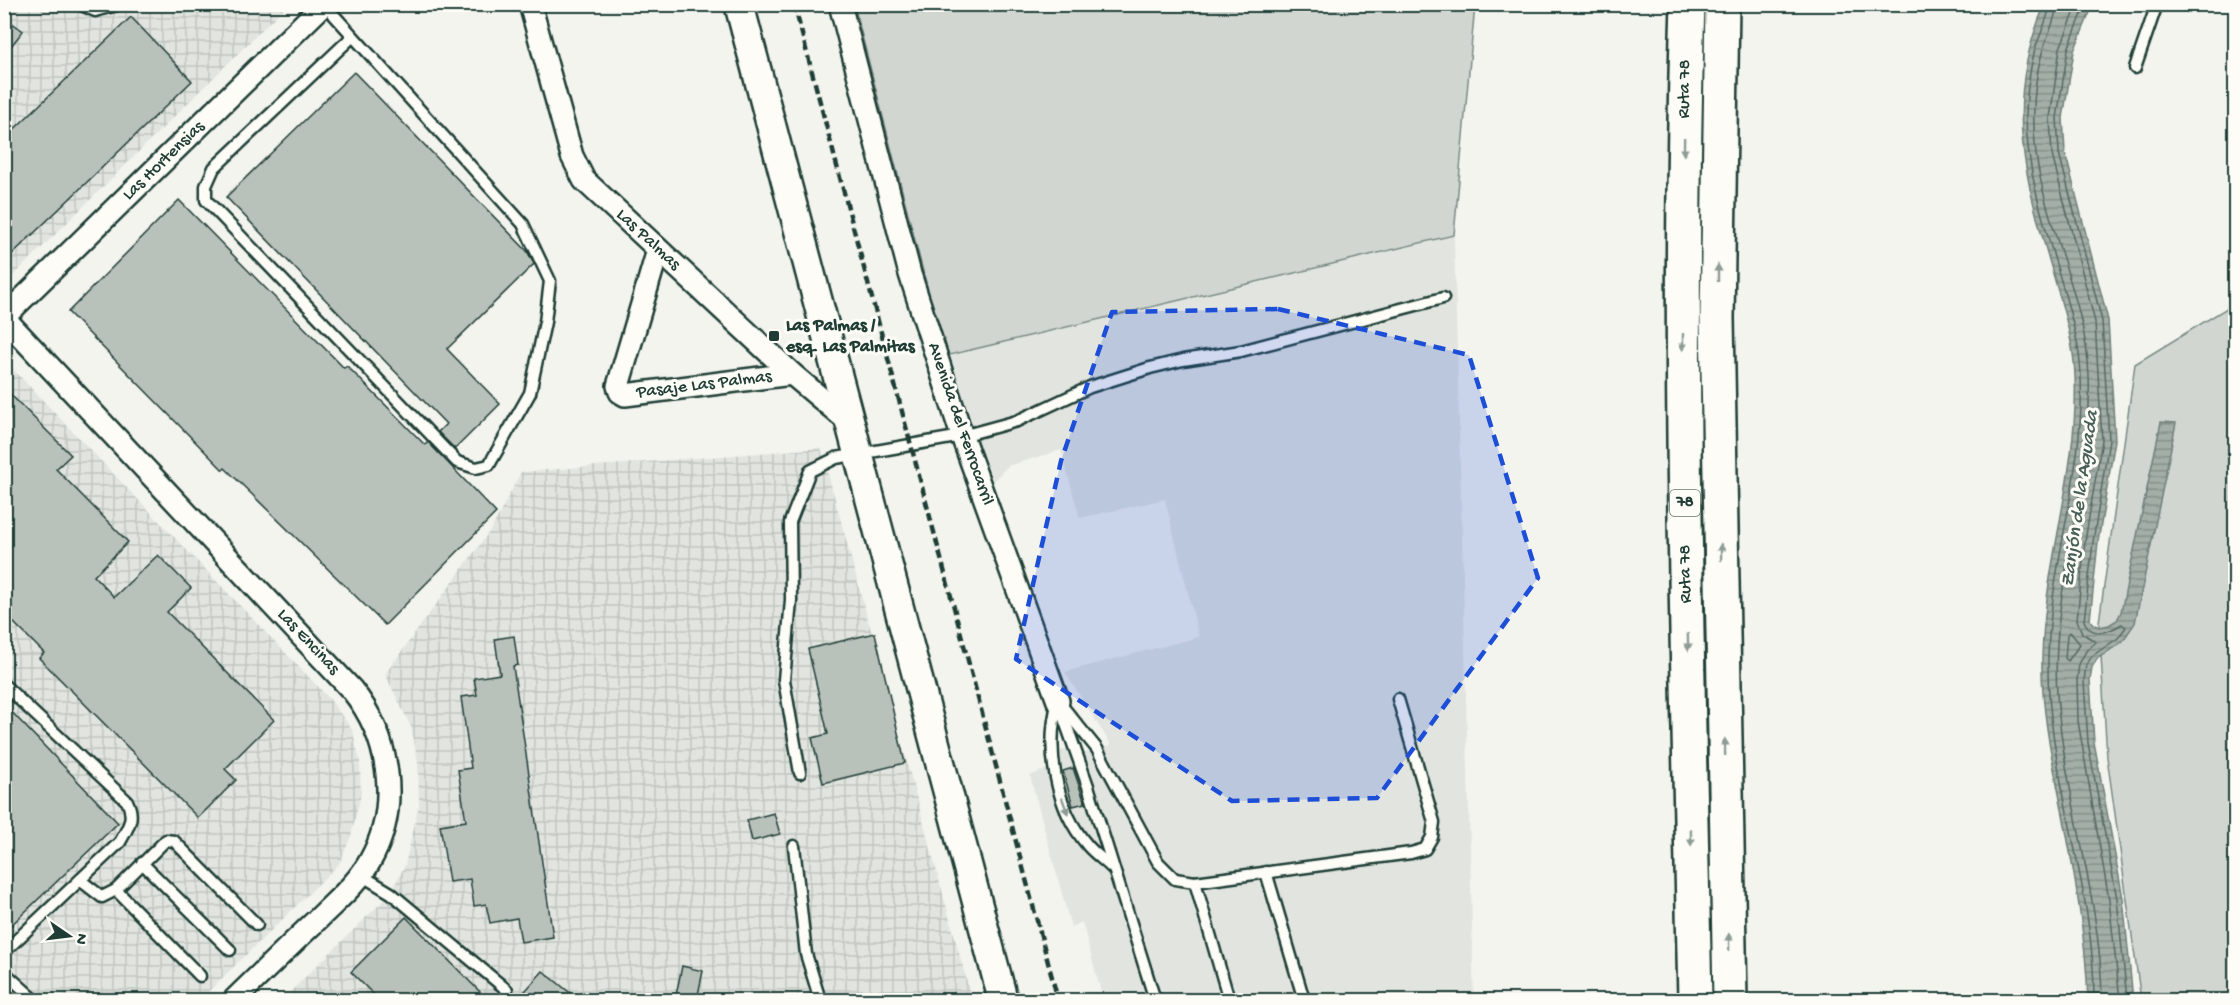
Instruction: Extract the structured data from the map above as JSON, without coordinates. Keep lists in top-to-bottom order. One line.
{"streets":{"highway":["Ruta 78","78"],"street":["Las Hortensias","Las Palmas","Pasaje Las Palmas","Avenida del Ferrocarril","Las Encinas"]},"crossings":[["Las Hortensias","Las Encinas"],["Las Palmas","Pasaje Las Palmas"]],"water":["Zanjón de la Aguada"],"places":{"transit":["Las Palmas / esq. Las Palmitas"]},"north":"right"}
